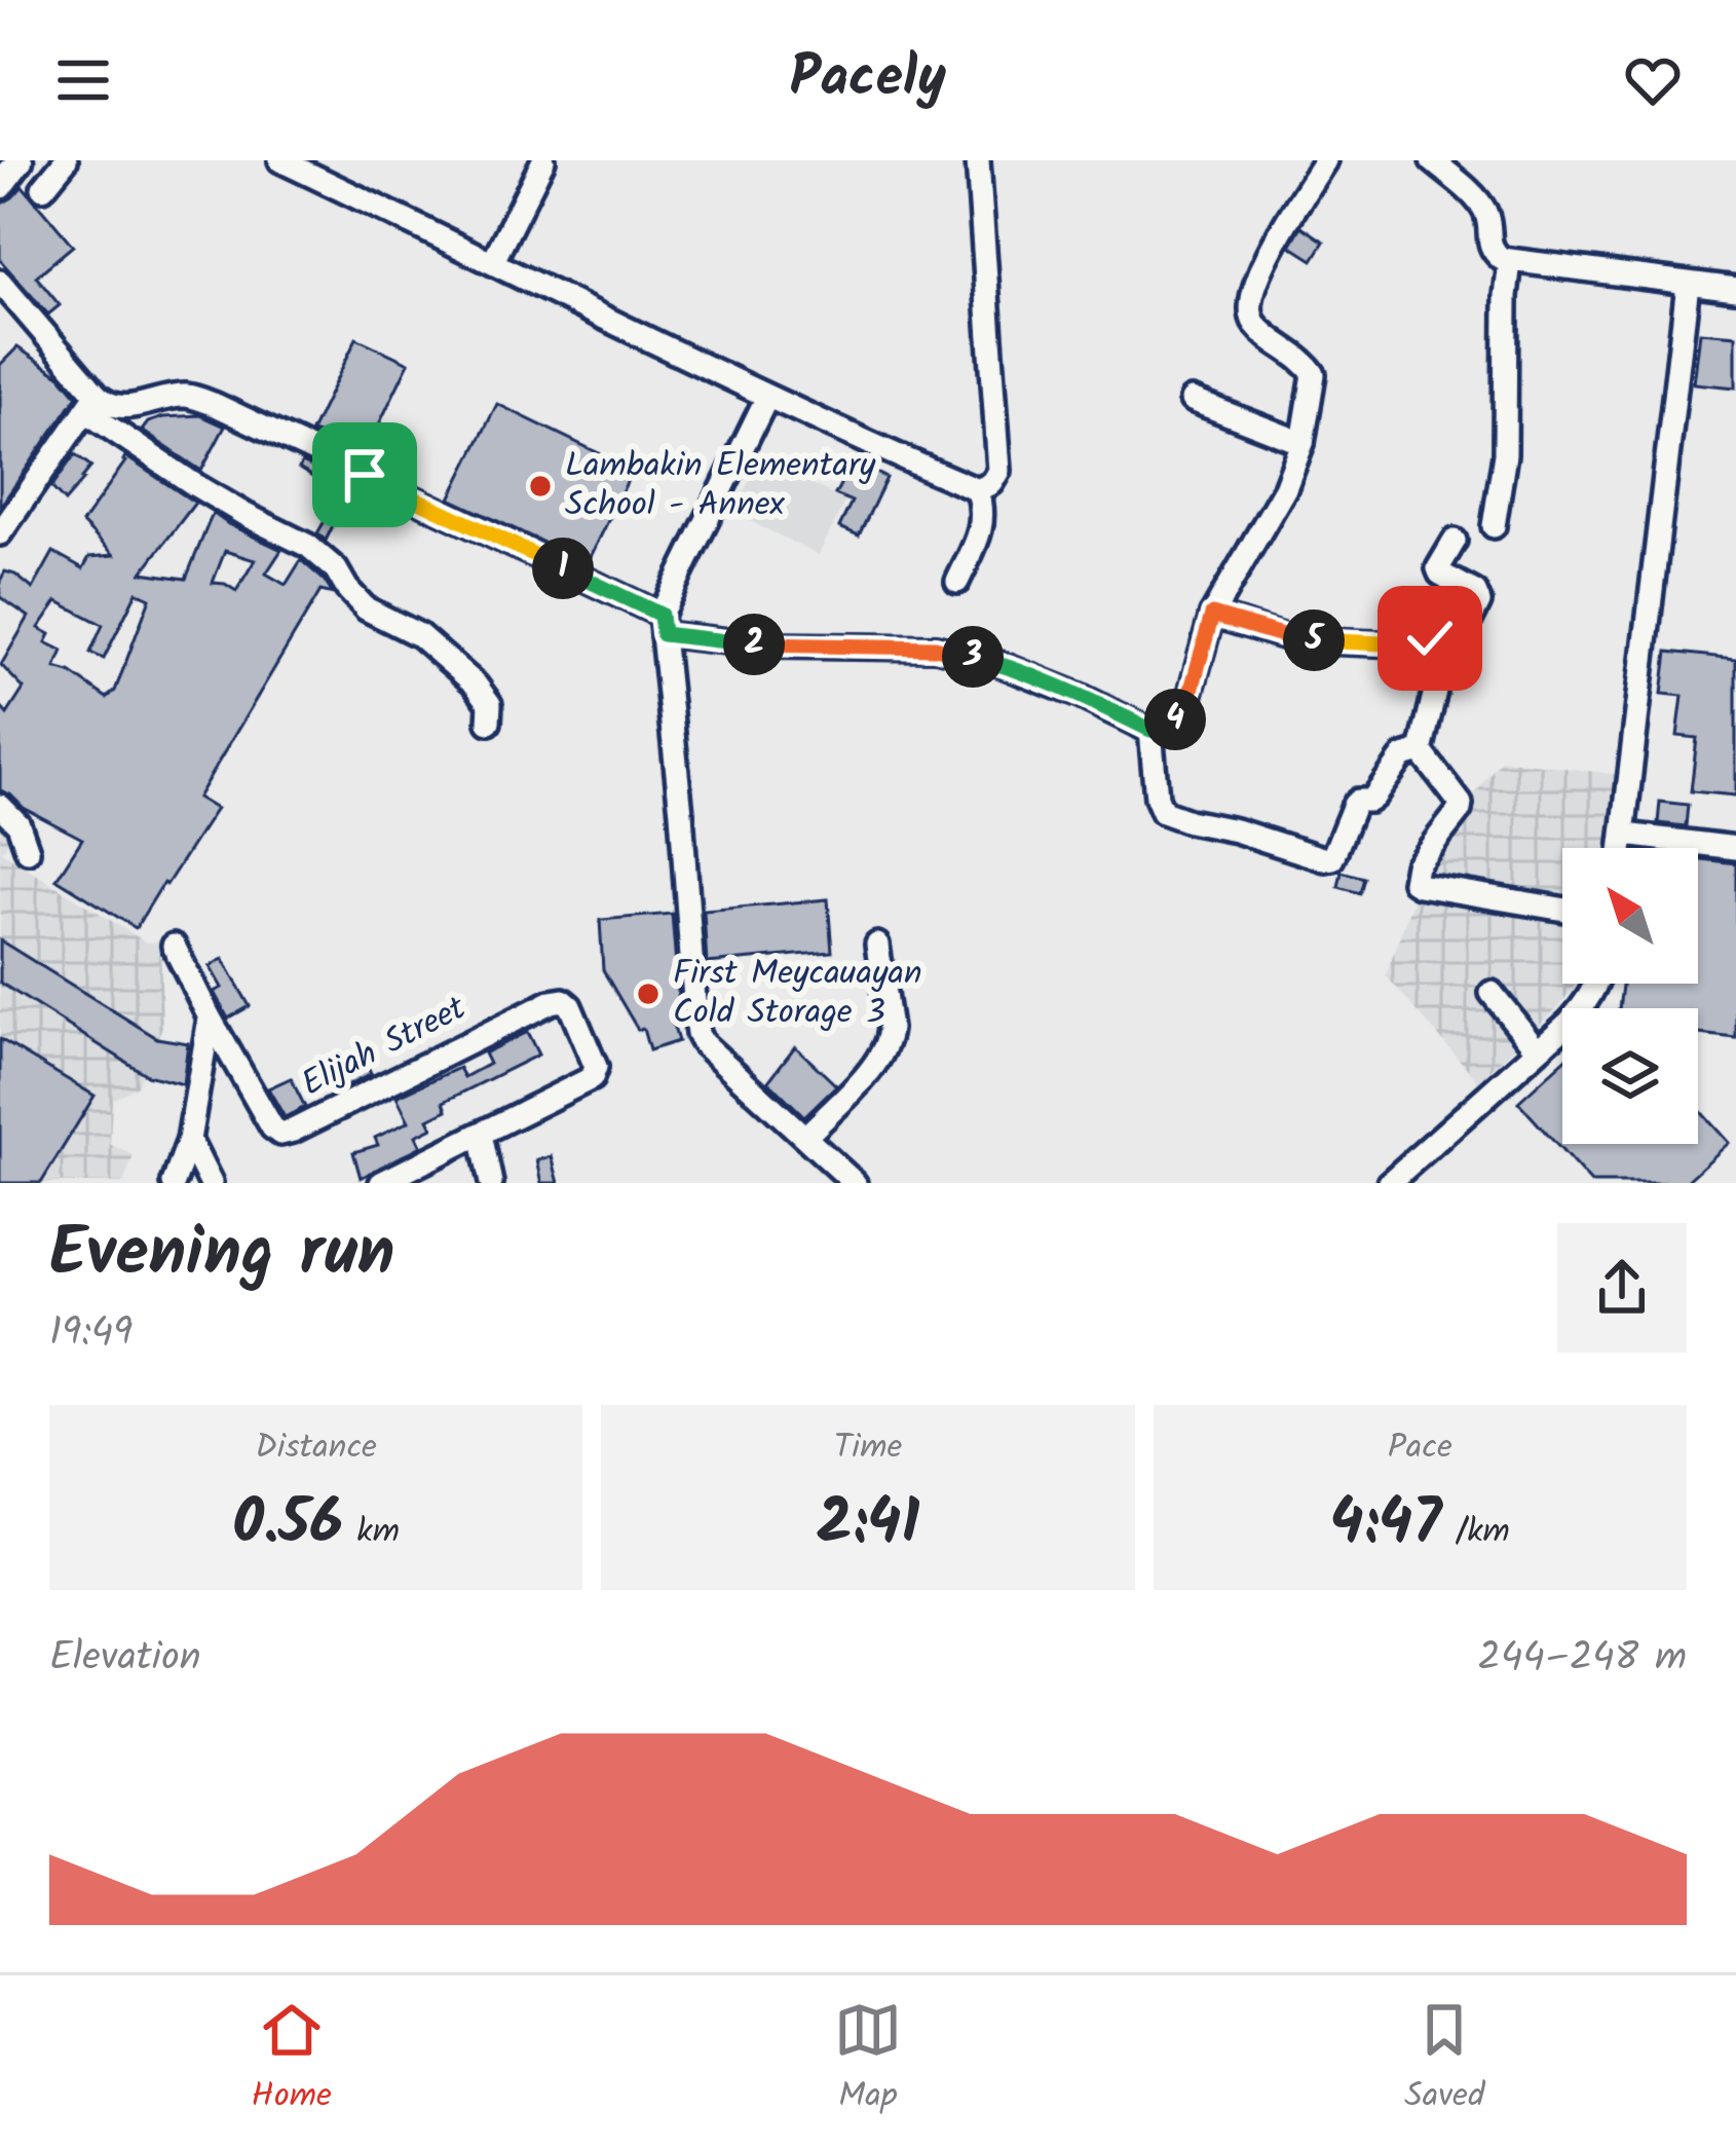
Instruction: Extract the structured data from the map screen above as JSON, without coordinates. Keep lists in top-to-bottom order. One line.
{"streets":{"street":["Elijah Street"]},"places":["Lambakin Elementary School - Annex","First Meycauayan Cold Storage 3"],"north":"top left","page":{"header":"Pacely","pins":["1","5","2","3","4"],"heading":["Evening run","19:49"],"stats":[["Distance","0.56 km"],["Time","2:41"],["Pace","4:47 /km"]],"chart":["Elevation","244–248 m"],"tabs":["Home","Map","Saved"]}}
